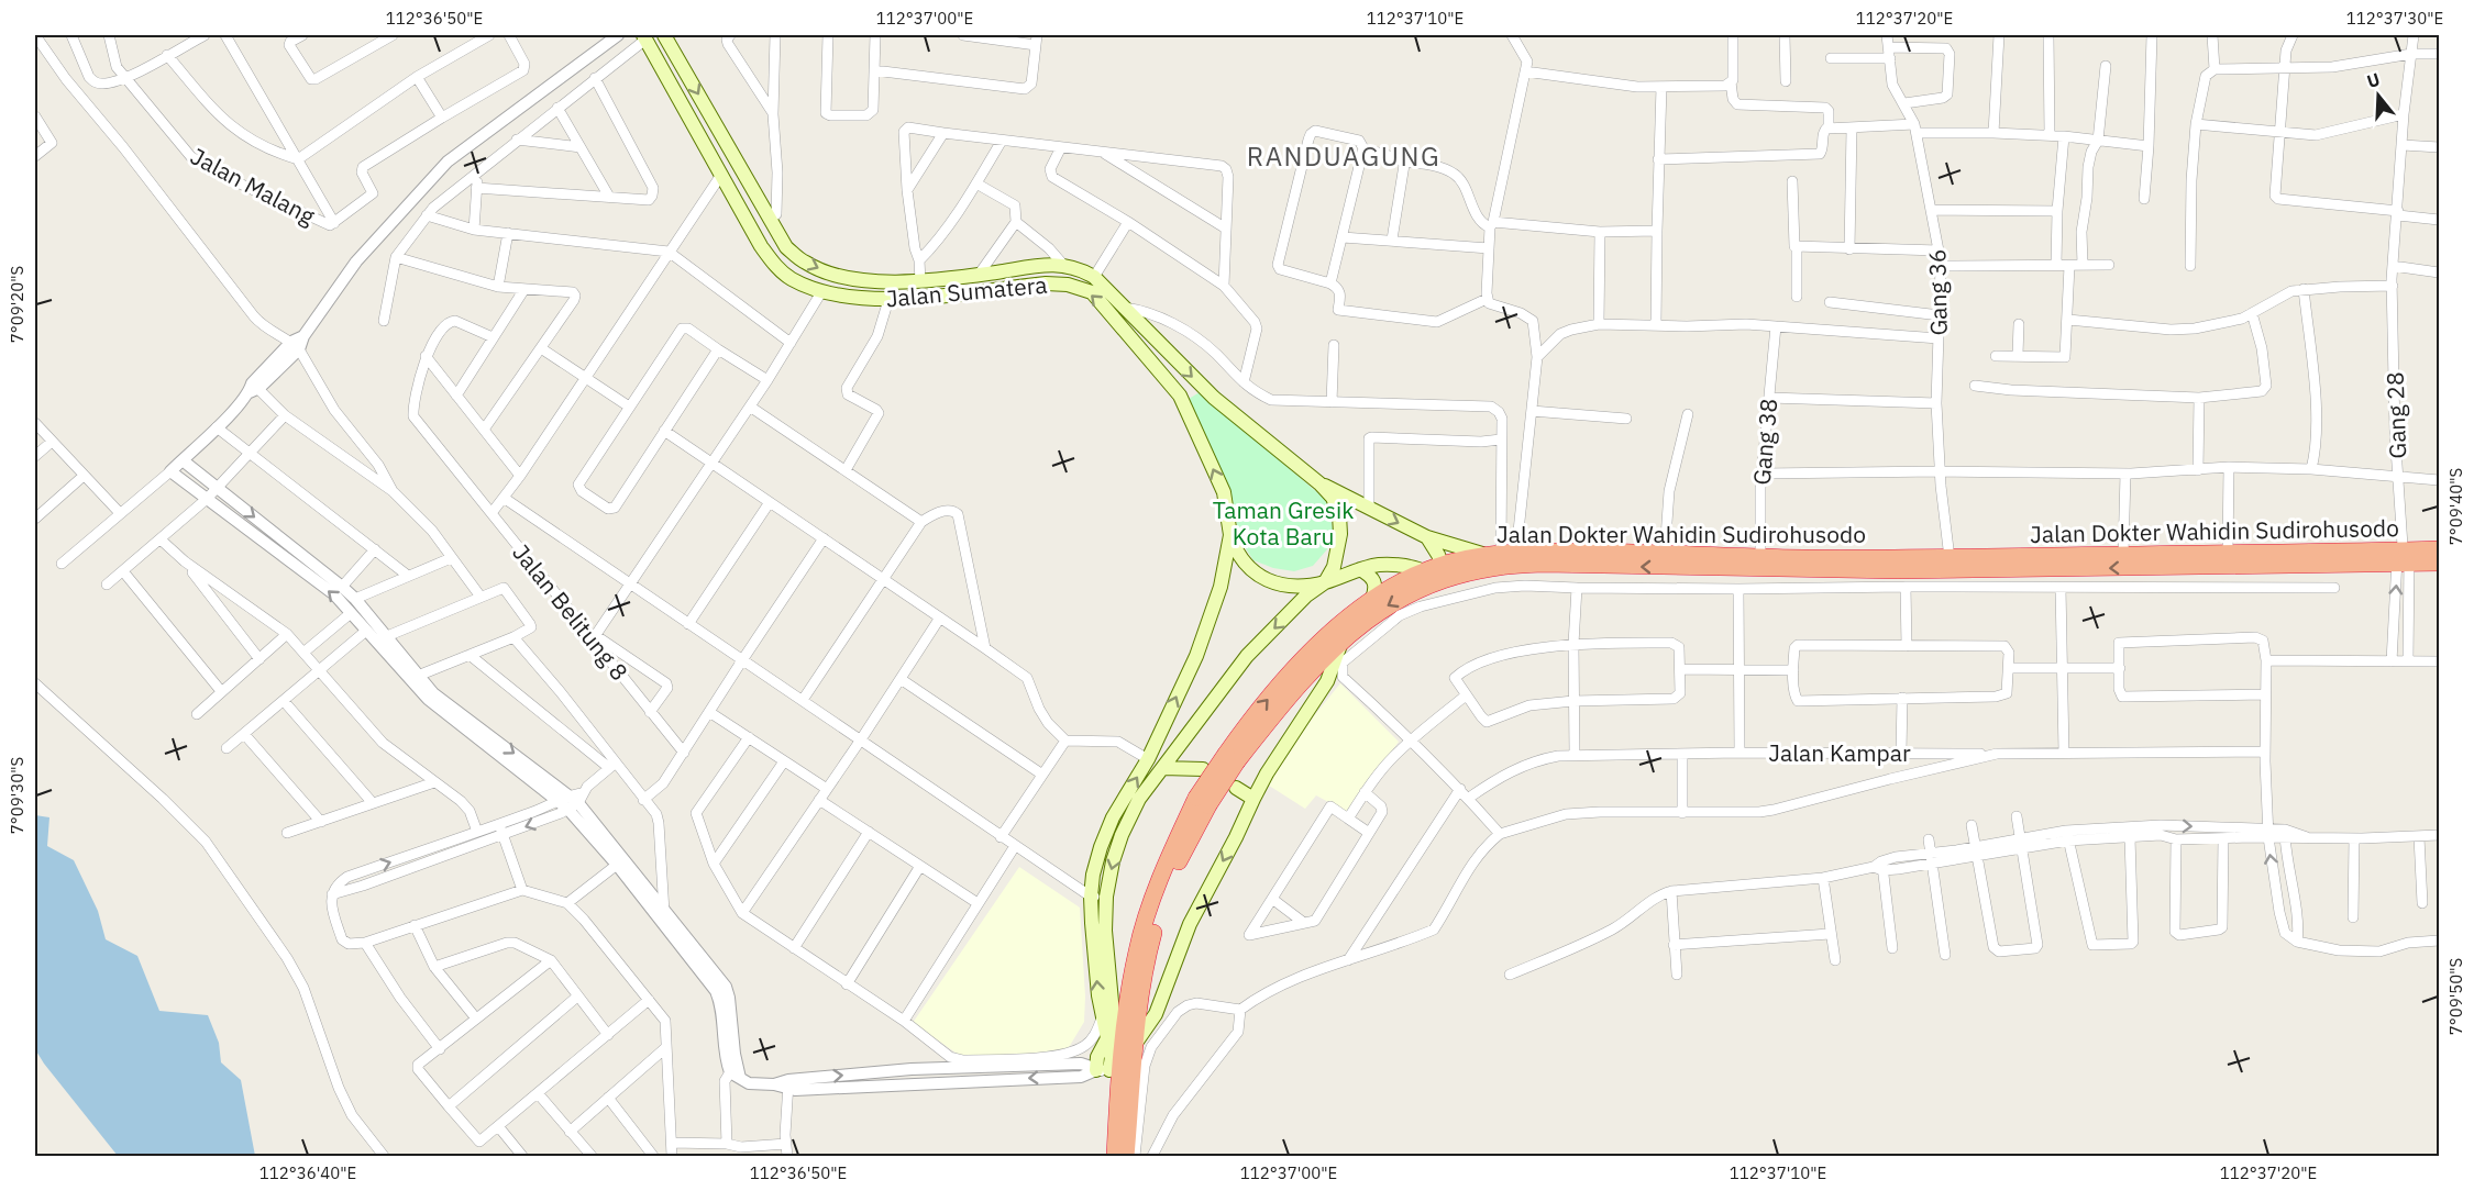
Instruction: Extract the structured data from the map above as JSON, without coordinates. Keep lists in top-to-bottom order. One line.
{"streets":{"highway":["Jalan Dokter Wahidin Sudirohusodo"],"main road":["Jalan Sumatera"],"street":["Jalan Malang","Gang 36","Gang 28","Gang 38","Jalan Belitung 8","Jalan Kampar"]},"crossings":[["Jalan Sumatera","Jalan Dokter Wahidin Sudirohusodo"],["Gang 36","Jalan Dokter Wahidin Sudirohusodo"],["Gang 28","Jalan Dokter Wahidin Sudirohusodo"],["Gang 38","Jalan Dokter Wahidin Sudirohusodo"]],"districts":["RANDUAGUNG"],"parks":["Taman Gresik Kota Baru"],"north":"top","coordinates":["112°36'50\"E","112°37'00\"E","112°37'10\"E","112°37'20\"E","112°37'30\"E","7°09'20\"S","7°09'40\"S","7°09'30\"S","7°09'50\"S","112°36'40\"E"]}
